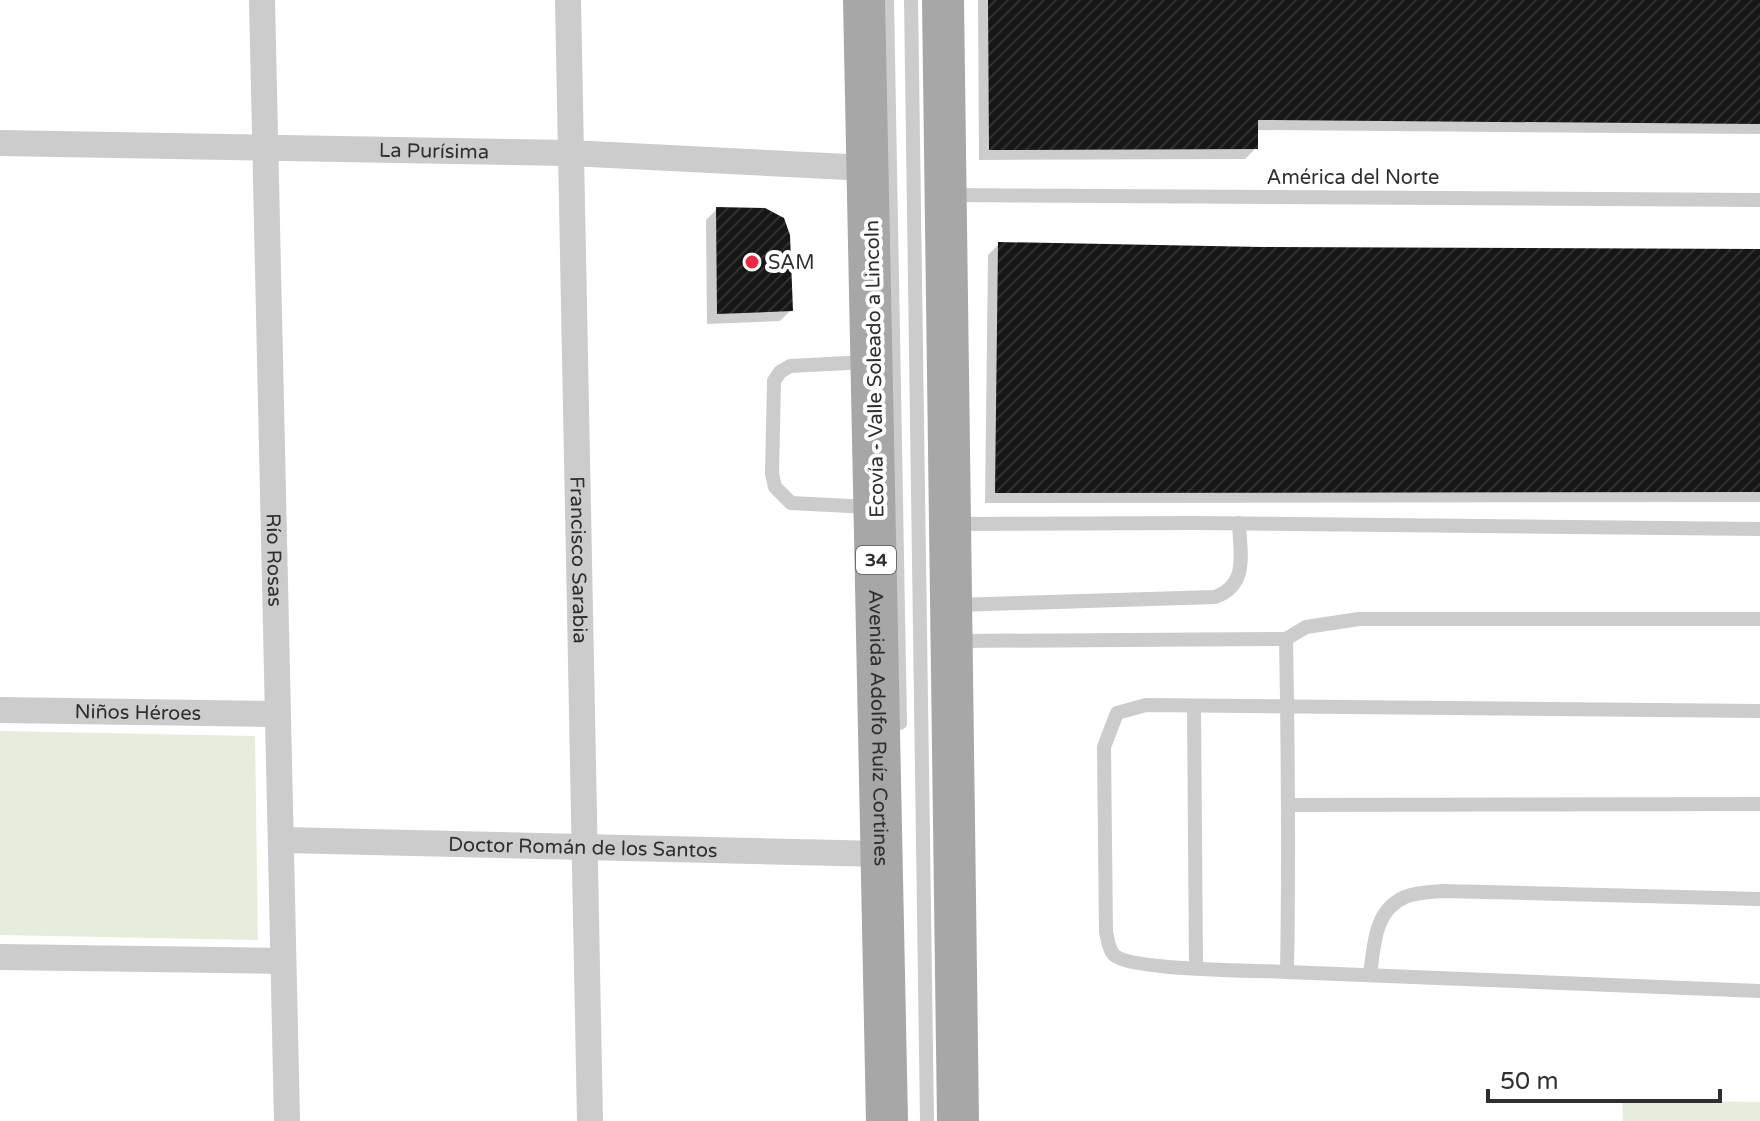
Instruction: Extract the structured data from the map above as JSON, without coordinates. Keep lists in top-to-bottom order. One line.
{"streets":{"main road":["34","Avenida Adolfo Ruíz Cortines"],"street":["La Purísima","Francisco Sarabia","Río Rosas","Niños Héroes","Doctor Román de los Santos"],"lane":["América del Norte","Ecovía - Valle Soleado a Lincoln"]},"crossings":[["La Purísima","Francisco Sarabia"],["La Purísima","Río Rosas"],["La Purísima","Avenida Adolfo Ruíz Cortines"],["Francisco Sarabia","Doctor Román de los Santos"],["Río Rosas","Niños Héroes"],["Río Rosas","Doctor Román de los Santos"],["Avenida Adolfo Ruíz Cortines","Doctor Román de los Santos"]],"places":["SAM"],"scale_bar":"50 m"}
